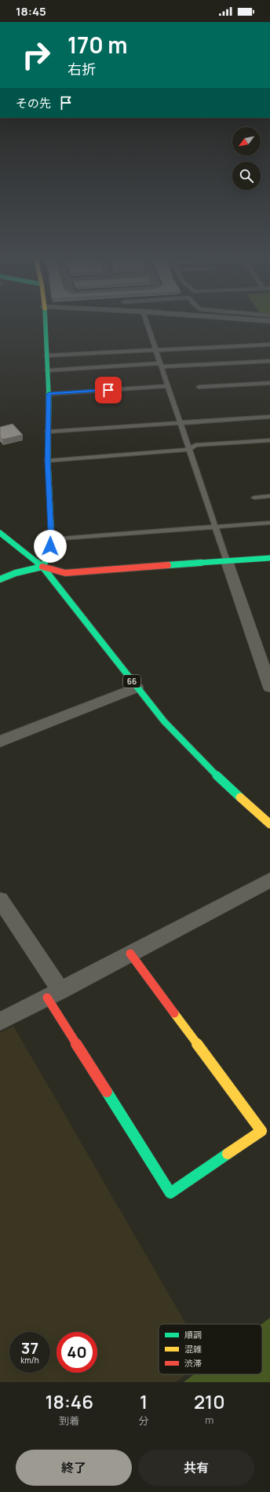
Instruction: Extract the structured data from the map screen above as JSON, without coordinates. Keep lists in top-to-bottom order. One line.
{"streets":{"street":["66"]},"legend":["順調","混雑","渋滞"],"north":"bottom left","page":{"status":"18:45","turn":["170 m","右折"],"then":"その先","speed":"37 km/h","limit":"40","eta":["18:46","到着","1","分","210","m"],"buttons":["終了","共有"]}}
